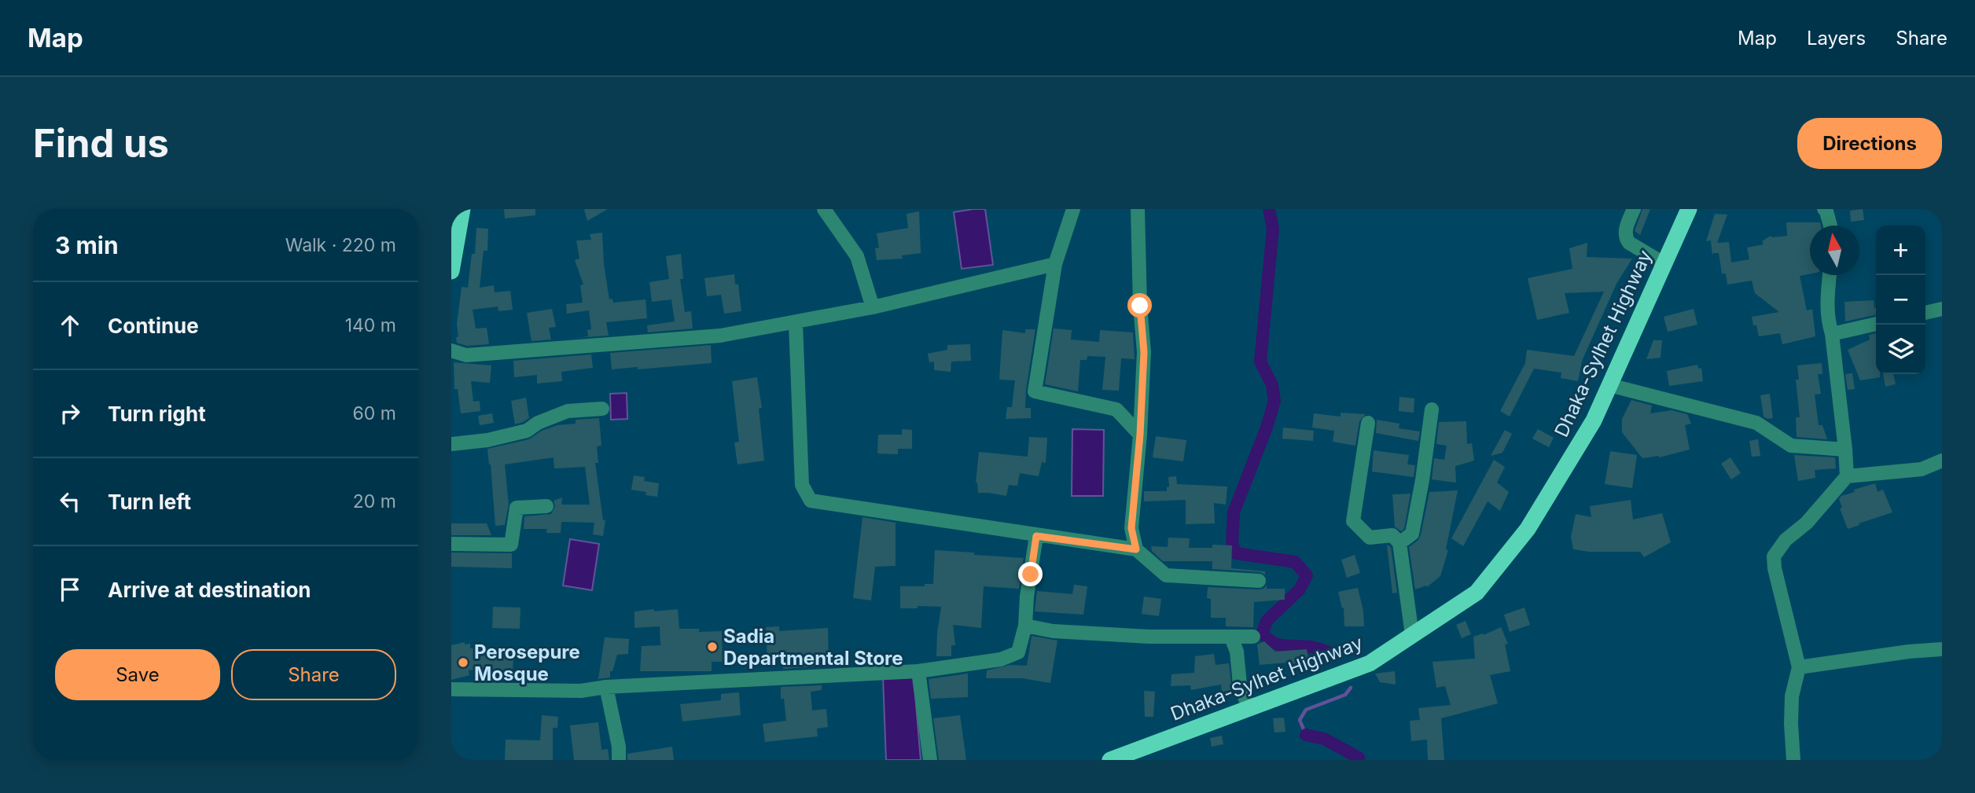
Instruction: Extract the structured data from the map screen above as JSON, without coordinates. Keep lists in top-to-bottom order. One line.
{"streets":{"highway":["Dhaka-Sylhet Highway"]},"places":["Sadia Departmental Store","Perosepure Mosque"],"north":"top","page":{"header":"Map","nav":["Map","Layers","Share"],"buttons":["Directions",["Save","Share"]],"title":"Find us","heading":["3 min","Walk · 220 m"],"map_buttons":["+","−"],"list":[["Continue","140 m"],["Turn right","60 m"],["Turn left","20 m"],"Arrive at destination"]}}
